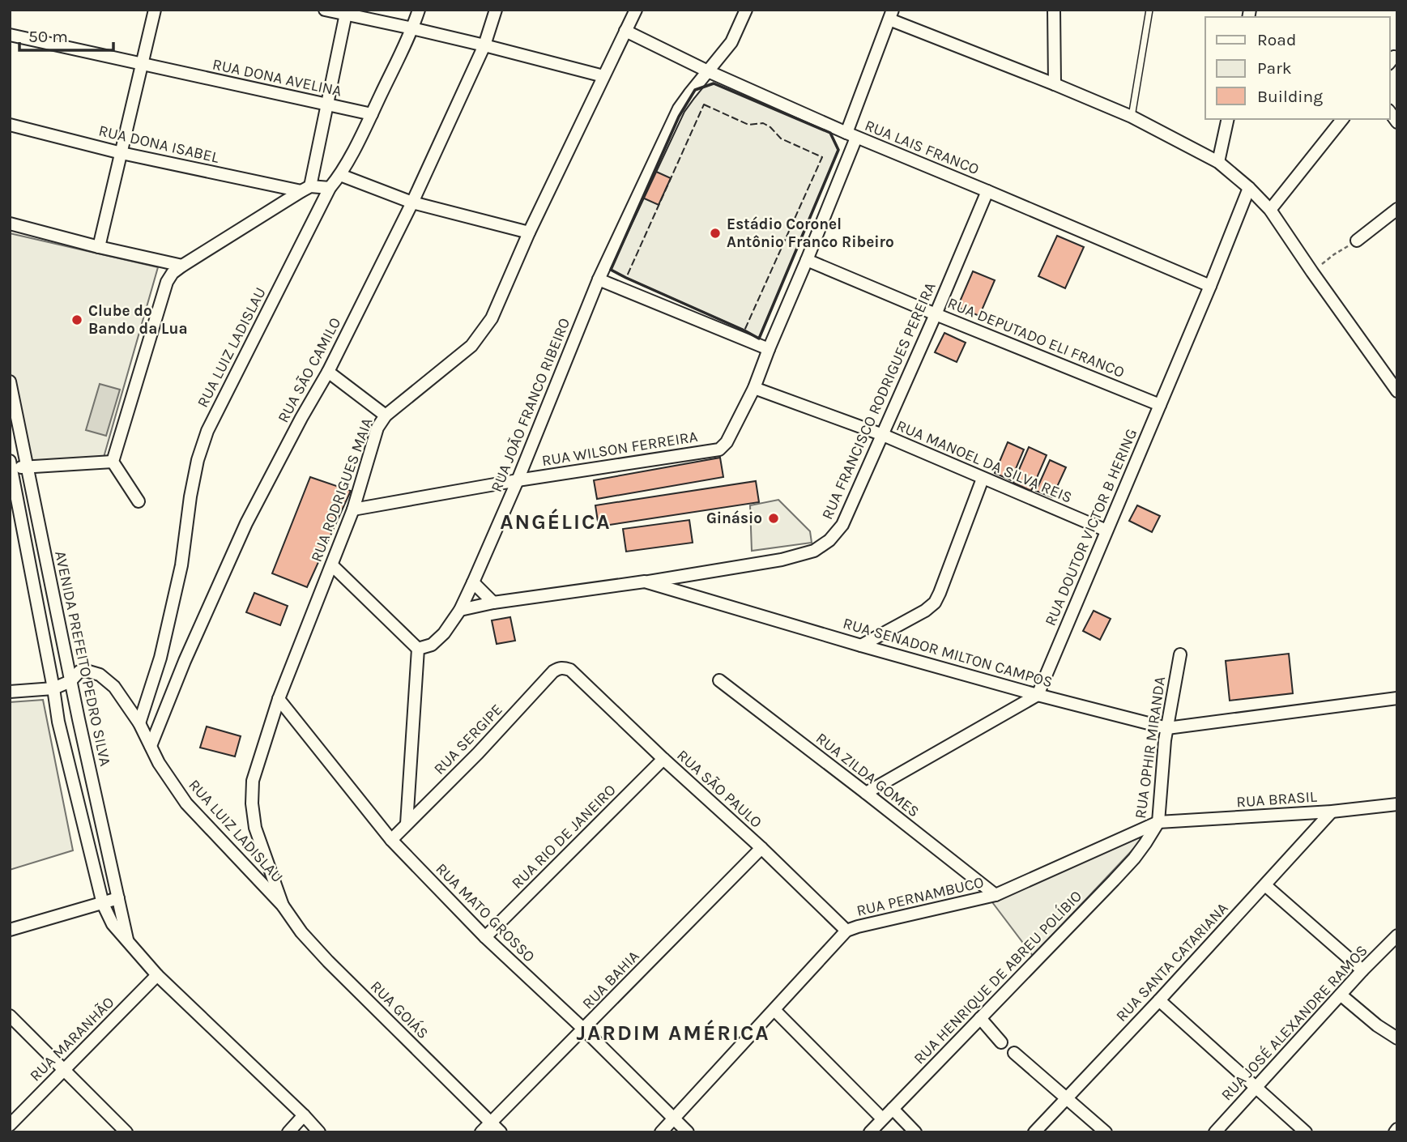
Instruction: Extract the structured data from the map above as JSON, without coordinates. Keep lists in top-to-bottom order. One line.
{"streets":{"street":["RUA DONA AVELINA","RUA DONA ISABEL","RUA LAIS FRANCO","RUA DEPUTADO ELI FRANCO","RUA LUIZ LADISLAU","RUA SÃO CAMILO","RUA FRANCISCO RODRIGUES PEREIRA","RUA JOÃO FRANCO RIBEIRO","RUA WILSON FERREIRA","RUA MANOEL DA SILVA REIS","RUA RODRIGUES MAIA","RUA DOUTOR VICTOR B HERING","RUA SENADOR MILTON CAMPOS","AVENIDA PREFEITO PEDRO SILVA","RUA SERGIPE","RUA OPHIR MIRANDA","RUA ZILDA GOMES","RUA SÃO PAULO","RUA BRASIL","RUA RIO DE JANEIRO","RUA PERNAMBUCO","RUA MATO GROSSO","RUA SANTA CATARIANA","RUA HENRIQUE DE ABREU POLÍBIO","RUA BAHIA","RUA GOIÁS","RUA JOSÉ ALEXANDRE RAMOS","RUA MARANHÃO"]},"crossings":[["RUA DONA AVELINA","RUA LUIZ LADISLAU"],["RUA DONA ISABEL","RUA LUIZ LADISLAU"],["RUA LAIS FRANCO","RUA FRANCISCO RODRIGUES PEREIRA"],["RUA LAIS FRANCO","RUA JOÃO FRANCO RIBEIRO"],["RUA LAIS FRANCO","RUA RODRIGUES MAIA"],["RUA LAIS FRANCO","RUA DOUTOR VICTOR B HERING"],["RUA DEPUTADO ELI FRANCO","RUA FRANCISCO RODRIGUES PEREIRA"],["RUA DEPUTADO ELI FRANCO","RUA DOUTOR VICTOR B HERING"],["RUA LUIZ LADISLAU","RUA SÃO CAMILO"],["RUA LUIZ LADISLAU","RUA RODRIGUES MAIA"],["RUA LUIZ LADISLAU","AVENIDA PREFEITO PEDRO SILVA"],["RUA LUIZ LADISLAU","RUA GOIÁS"],["RUA FRANCISCO RODRIGUES PEREIRA","RUA MANOEL DA SILVA REIS"],["RUA FRANCISCO RODRIGUES PEREIRA","RUA SENADOR MILTON CAMPOS"],["RUA JOÃO FRANCO RIBEIRO","RUA WILSON FERREIRA"],["RUA JOÃO FRANCO RIBEIRO","RUA SENADOR MILTON CAMPOS"],["RUA WILSON FERREIRA","RUA MANOEL DA SILVA REIS"],["RUA WILSON FERREIRA","RUA RODRIGUES MAIA"],["RUA MANOEL DA SILVA REIS","RUA DOUTOR VICTOR B HERING"],["RUA RODRIGUES MAIA","RUA MATO GROSSO"],["RUA RODRIGUES MAIA","RUA GOIÁS"],["RUA DOUTOR VICTOR B HERING","RUA SENADOR MILTON CAMPOS"],["RUA SENADOR MILTON CAMPOS","RUA OPHIR MIRANDA"],["AVENIDA PREFEITO PEDRO SILVA","RUA MARANHÃO"],["RUA SERGIPE","RUA SÃO PAULO"],["RUA SERGIPE","RUA MATO GROSSO"],["RUA OPHIR MIRANDA","RUA BRASIL"],["RUA OPHIR MIRANDA","RUA PERNAMBUCO"],["RUA OPHIR MIRANDA","RUA HENRIQUE DE ABREU POLÍBIO"],["RUA ZILDA GOMES","RUA PERNAMBUCO"],["RUA SÃO PAULO","RUA RIO DE JANEIRO"],["RUA SÃO PAULO","RUA PERNAMBUCO"],["RUA SÃO PAULO","RUA BAHIA"],["RUA BRASIL","RUA PERNAMBUCO"],["RUA BRASIL","RUA SANTA CATARIANA"],["RUA RIO DE JANEIRO","RUA MATO GROSSO"],["RUA PERNAMBUCO","RUA MATO GROSSO"],["RUA MATO GROSSO","RUA BAHIA"],["RUA BAHIA","RUA GOIÁS"]],"districts":["ANGÉLICA","JARDIM AMÉRICA"],"places":["Estádio Coronel Antônio Franco Ribeiro","Clube do Bando da Lua","Ginásio"],"legend":["Road","Park","Building"],"scale_bar":"50 m"}
